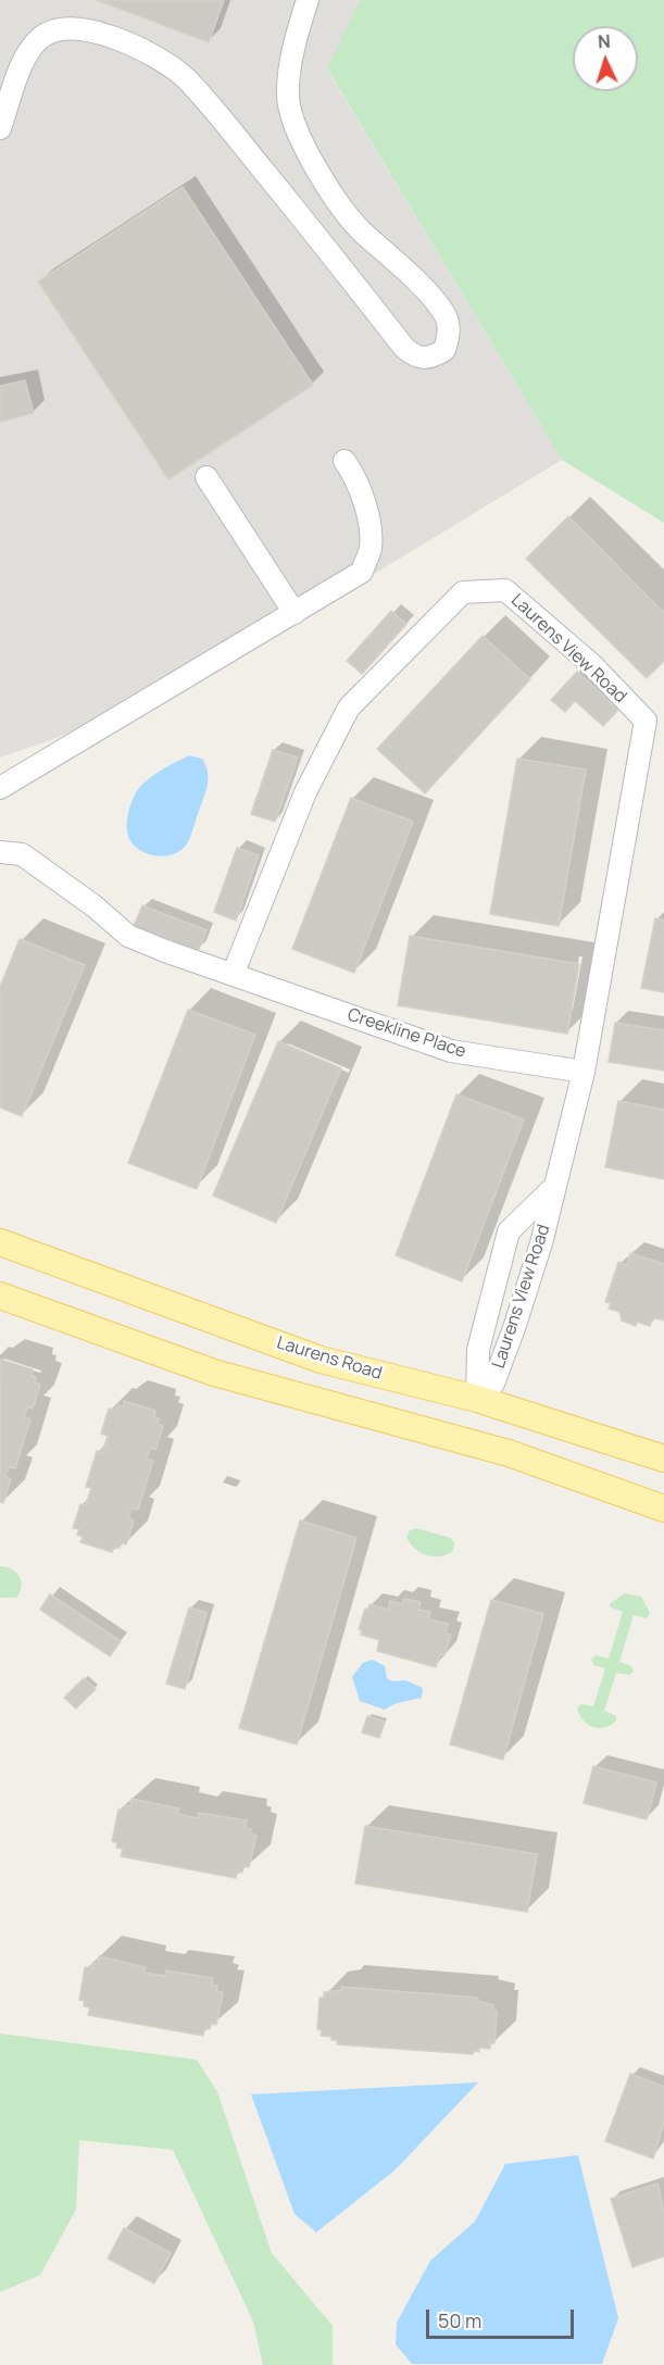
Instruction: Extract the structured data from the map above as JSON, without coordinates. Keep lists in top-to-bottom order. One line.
{"streets":{"main road":["Laurens Road"],"lane":["Laurens View Road","Creekline Place"]},"crossings":[["Laurens View Road","Creekline Place"],["Laurens View Road","Laurens Road"]],"scale_bar":"50 m","north":"top"}
